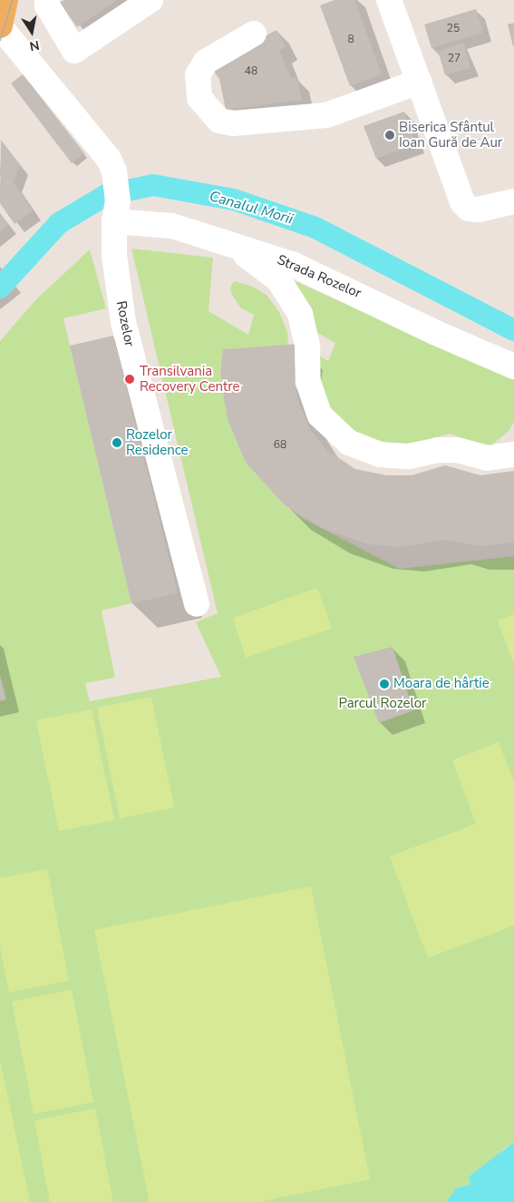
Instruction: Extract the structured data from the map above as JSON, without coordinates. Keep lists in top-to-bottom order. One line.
{"streets":{"street":["Strada Rozelor","Rozelor"]},"crossings":[["Strada Rozelor","Rozelor"]],"water":["Canalul Morii"],"parks":["Parcul Rozelor"],"places":["Biserica Sfântul Ioan Gură de Aur","Transilvania Recovery Centre","Rozelor Residence","Moara de hârtie"],"house_numbers":["25","8","27","48","68"],"north":"bottom"}
